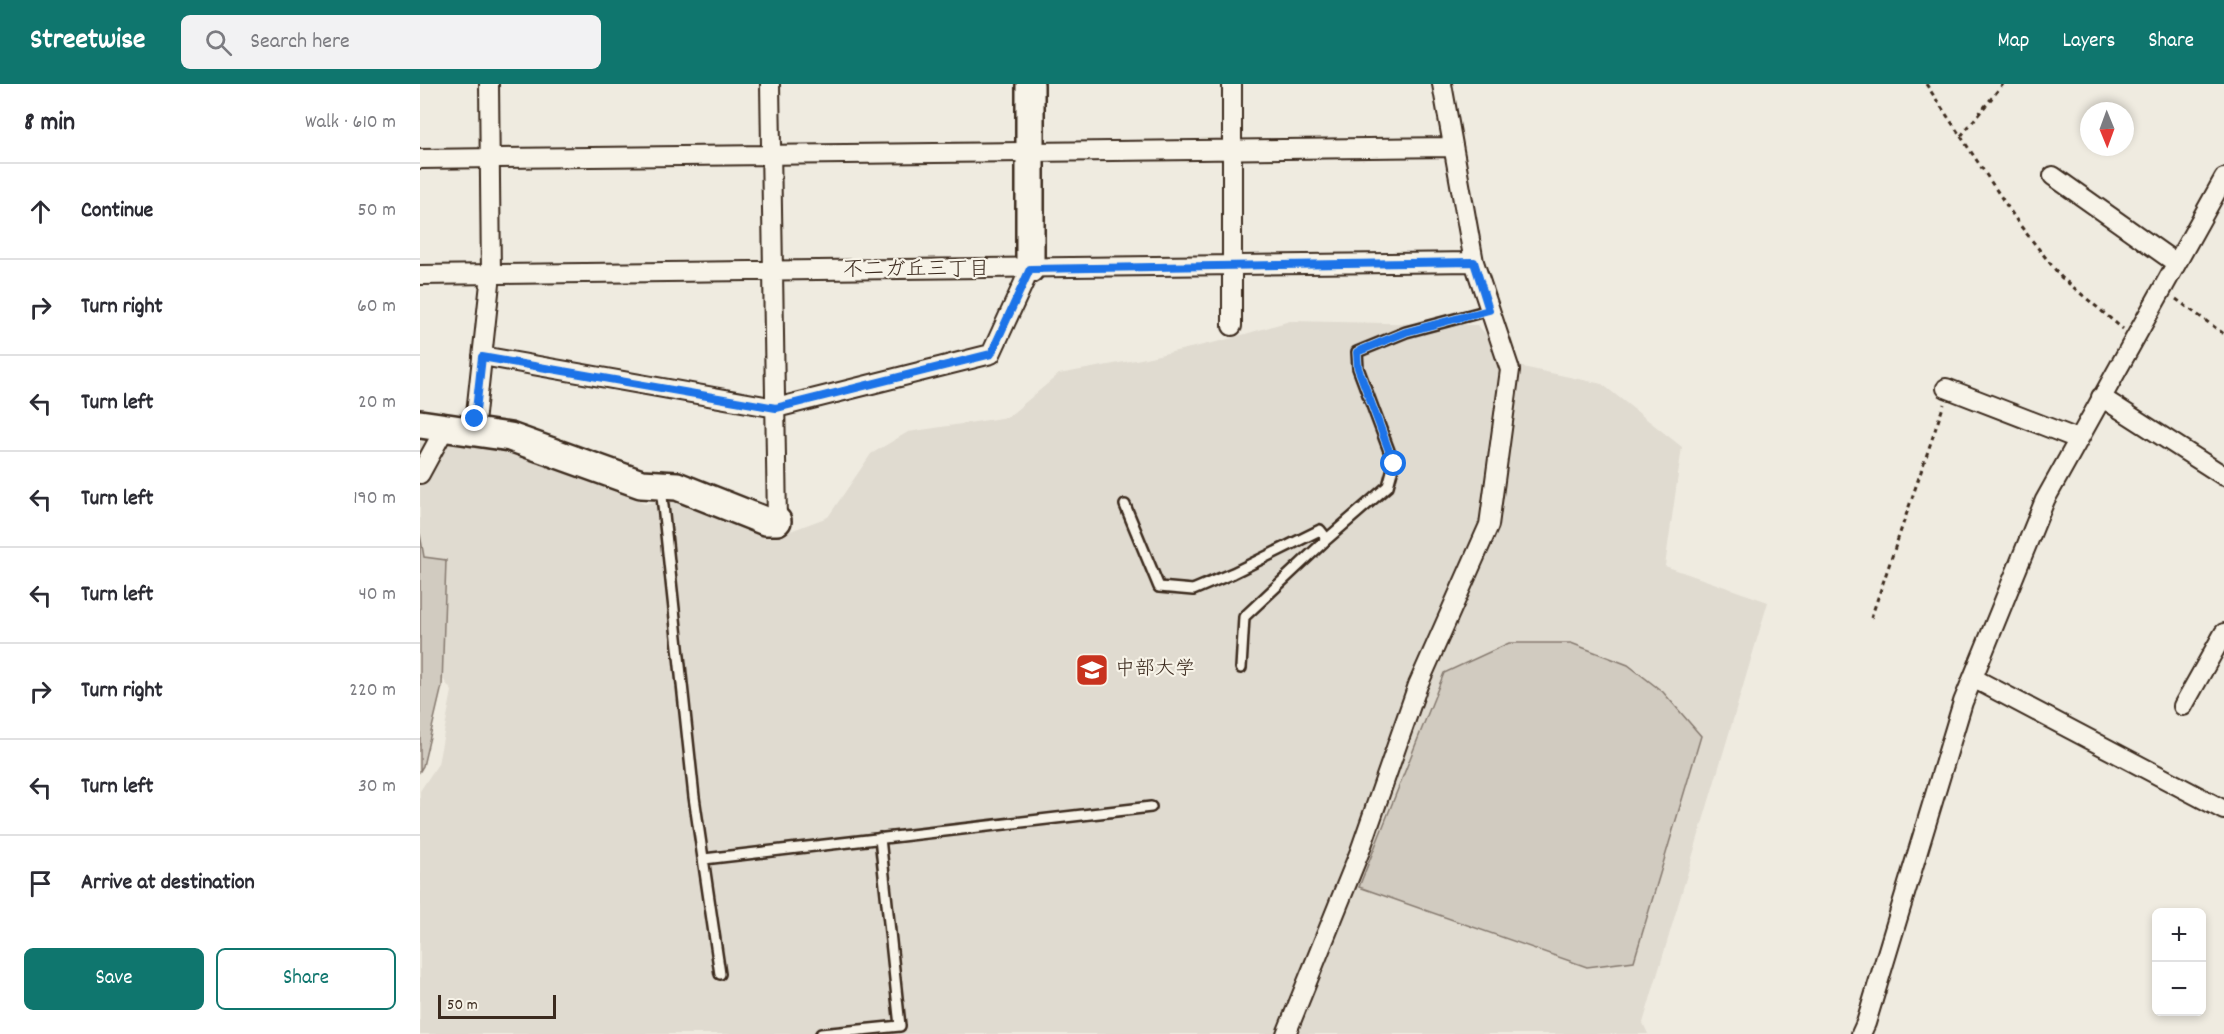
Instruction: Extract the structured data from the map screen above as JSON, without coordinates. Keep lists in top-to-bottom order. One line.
{"districts":["不二ガ丘三丁目"],"places":{"school or university":["中部大学"]},"scale_bar":"50 m","north":"bottom","page":{"header":"Streetwise","search":"Search here","nav":["Map","Layers","Share"],"heading":["8 min","Walk · 610 m"],"list":[["Continue","50 m"],["Turn right","60 m"],["Turn left","20 m"],["Turn left","190 m"],["Turn left","40 m"],["Turn right","220 m"],["Turn left","30 m"],"Arrive at destination"],"map_buttons":["+","−"],"buttons":["Save","Share"],"scale":"50 m"}}
